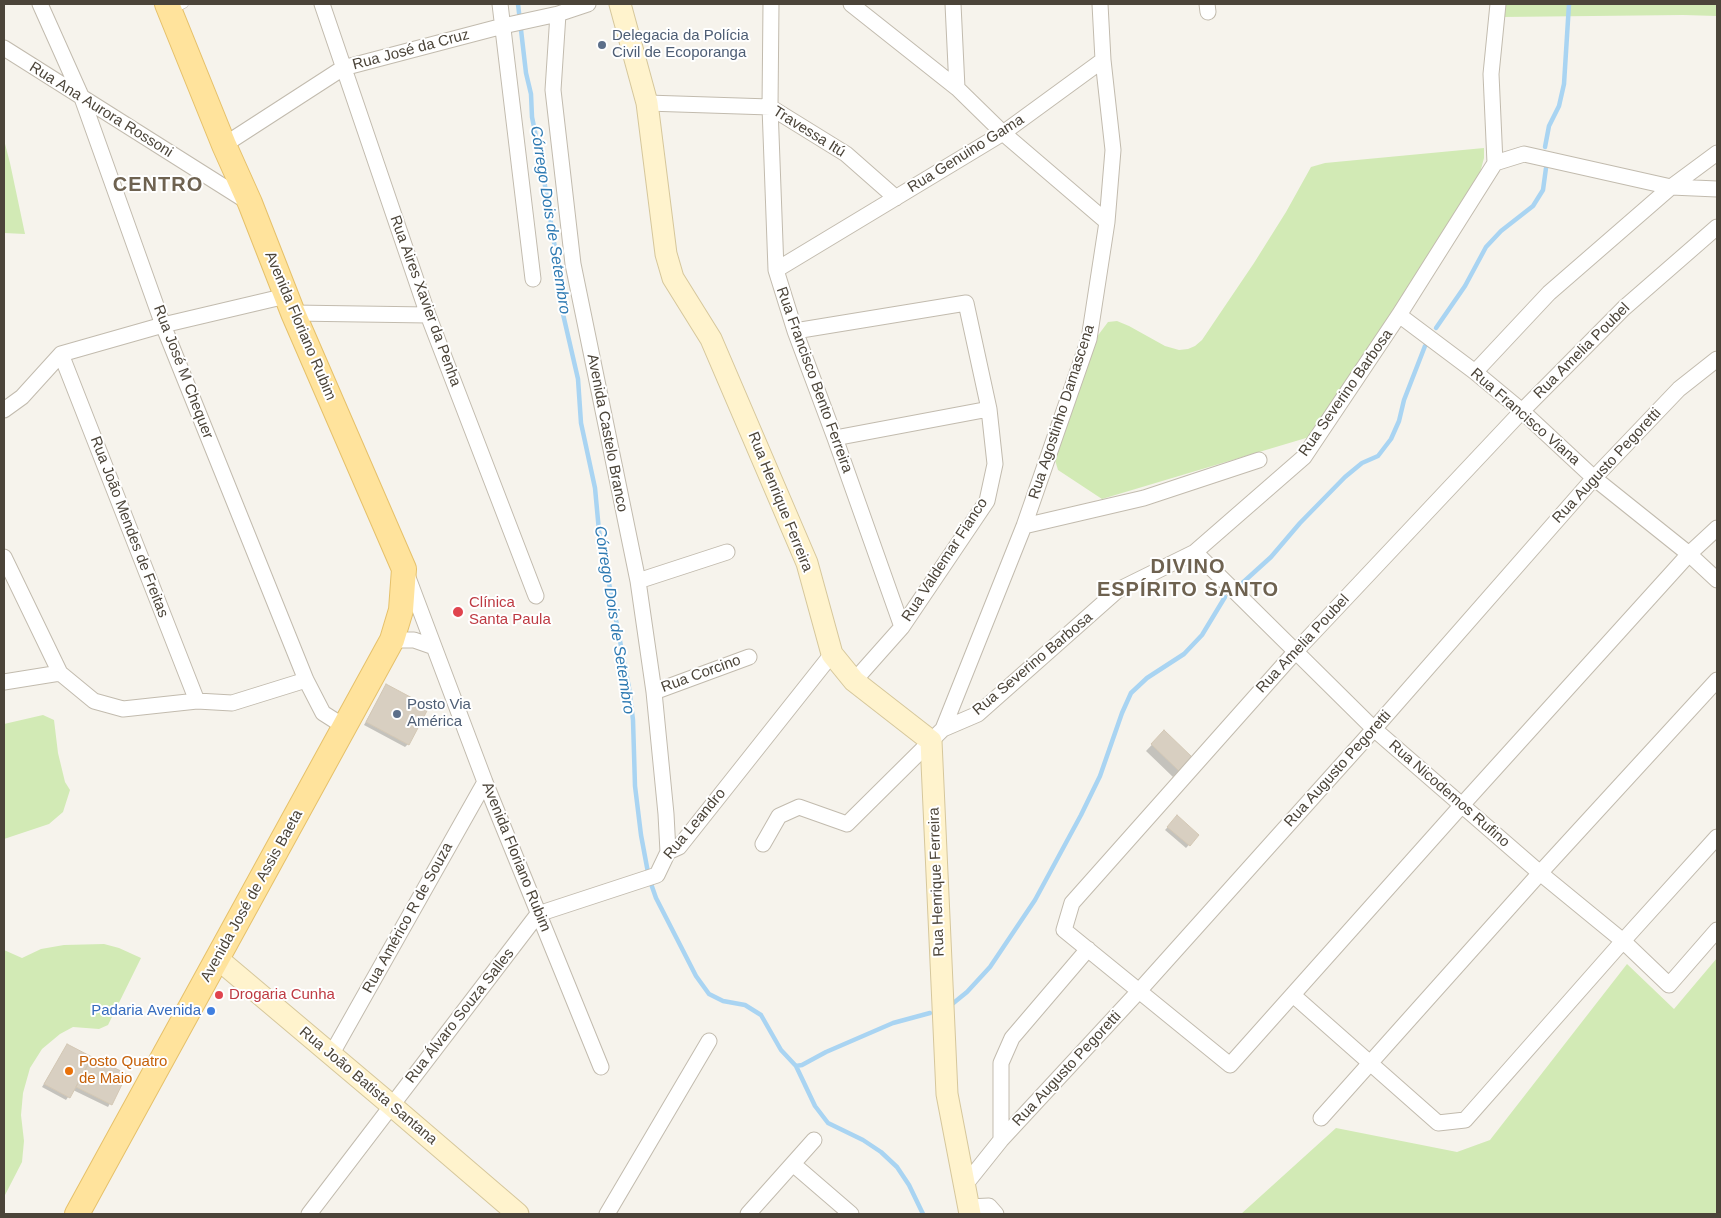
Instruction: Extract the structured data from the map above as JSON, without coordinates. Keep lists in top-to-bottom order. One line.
{"streets":{"main road":["Avenida Floriano Rubim","Avenida José de Assis Baeta"],"street":["Rua José da Cruz","Rua Ana Aurora Rossoni","Travessa Itú","Rua Genuino Gama","Rua Aires Xavier da Penha","Rua Amelia Poubel","Rua José M Chequer","Rua Francisco Bento Ferreira","Rua Severino Barbosa","Rua Agostinho Damascena","Rua Francisco Viana","Avenida Castelo Branco","Rua Augusto Pegoretti","Rua Henrique Ferreira","Rua João Mendes de Freitas","Rua Valdemar Fianco","Rua Corcino","Rua Nicodemos Rufino","Rua Leandro","Rua Américo R de Souza","Rua Álvaro Souza Salles","Rua João Batista Santana"]},"crossings":[["Rua José da Cruz","Rua Aires Xavier da Penha"],["Rua José da Cruz","Avenida Floriano Rubim"],["Rua José da Cruz","Avenida Castelo Branco"],["Rua Ana Aurora Rossoni","Avenida Floriano Rubim"],["Rua Ana Aurora Rossoni","Rua José M Chequer"],["Travessa Itú","Rua Genuino Gama"],["Travessa Itú","Rua Francisco Bento Ferreira"],["Travessa Itú","Rua Henrique Ferreira"],["Rua Genuino Gama","Rua Francisco Bento Ferreira"],["Rua Genuino Gama","Rua Agostinho Damascena"],["Avenida Floriano Rubim","Rua Leandro"],["Avenida Floriano Rubim","Avenida José de Assis Baeta"],["Avenida Floriano Rubim","Rua Américo R de Souza"],["Avenida Floriano Rubim","Rua Álvaro Souza Salles"],["Rua Amelia Poubel","Rua Francisco Viana"],["Rua Amelia Poubel","Rua Augusto Pegoretti"],["Rua Amelia Poubel","Rua Nicodemos Rufino"],["Rua José M Chequer","Avenida José de Assis Baeta"],["Rua Francisco Bento Ferreira","Rua Valdemar Fianco"],["Rua Severino Barbosa","Rua Agostinho Damascena"],["Rua Severino Barbosa","Rua Francisco Viana"],["Rua Severino Barbosa","Rua Henrique Ferreira"],["Rua Severino Barbosa","Rua Nicodemos Rufino"],["Rua Agostinho Damascena","Rua Henrique Ferreira"],["Rua Francisco Viana","Rua Augusto Pegoretti"],["Avenida Castelo Branco","Rua Corcino"],["Avenida Castelo Branco","Rua Leandro"],["Rua Augusto Pegoretti","Rua Henrique Ferreira"],["Rua Augusto Pegoretti","Rua Nicodemos Rufino"],["Rua Henrique Ferreira","Rua Valdemar Fianco"],["Rua Henrique Ferreira","Rua Leandro"],["Rua Leandro","Rua Álvaro Souza Salles"],["Avenida José de Assis Baeta","Rua João Batista Santana"],["Rua Américo R de Souza","Rua João Batista Santana"],["Rua Álvaro Souza Salles","Rua João Batista Santana"]],"districts":["CENTRO","DIVINO ESPÍRITO SANTO"],"water":["Córrego Dois de Setembro"],"places":["Delegacia da Polícia Civil de Ecoporanga","Clínica Santa Paula","Posto Via América","Drogaria Cunha","Padaria Avenida","Posto Quatro de Maio"]}
